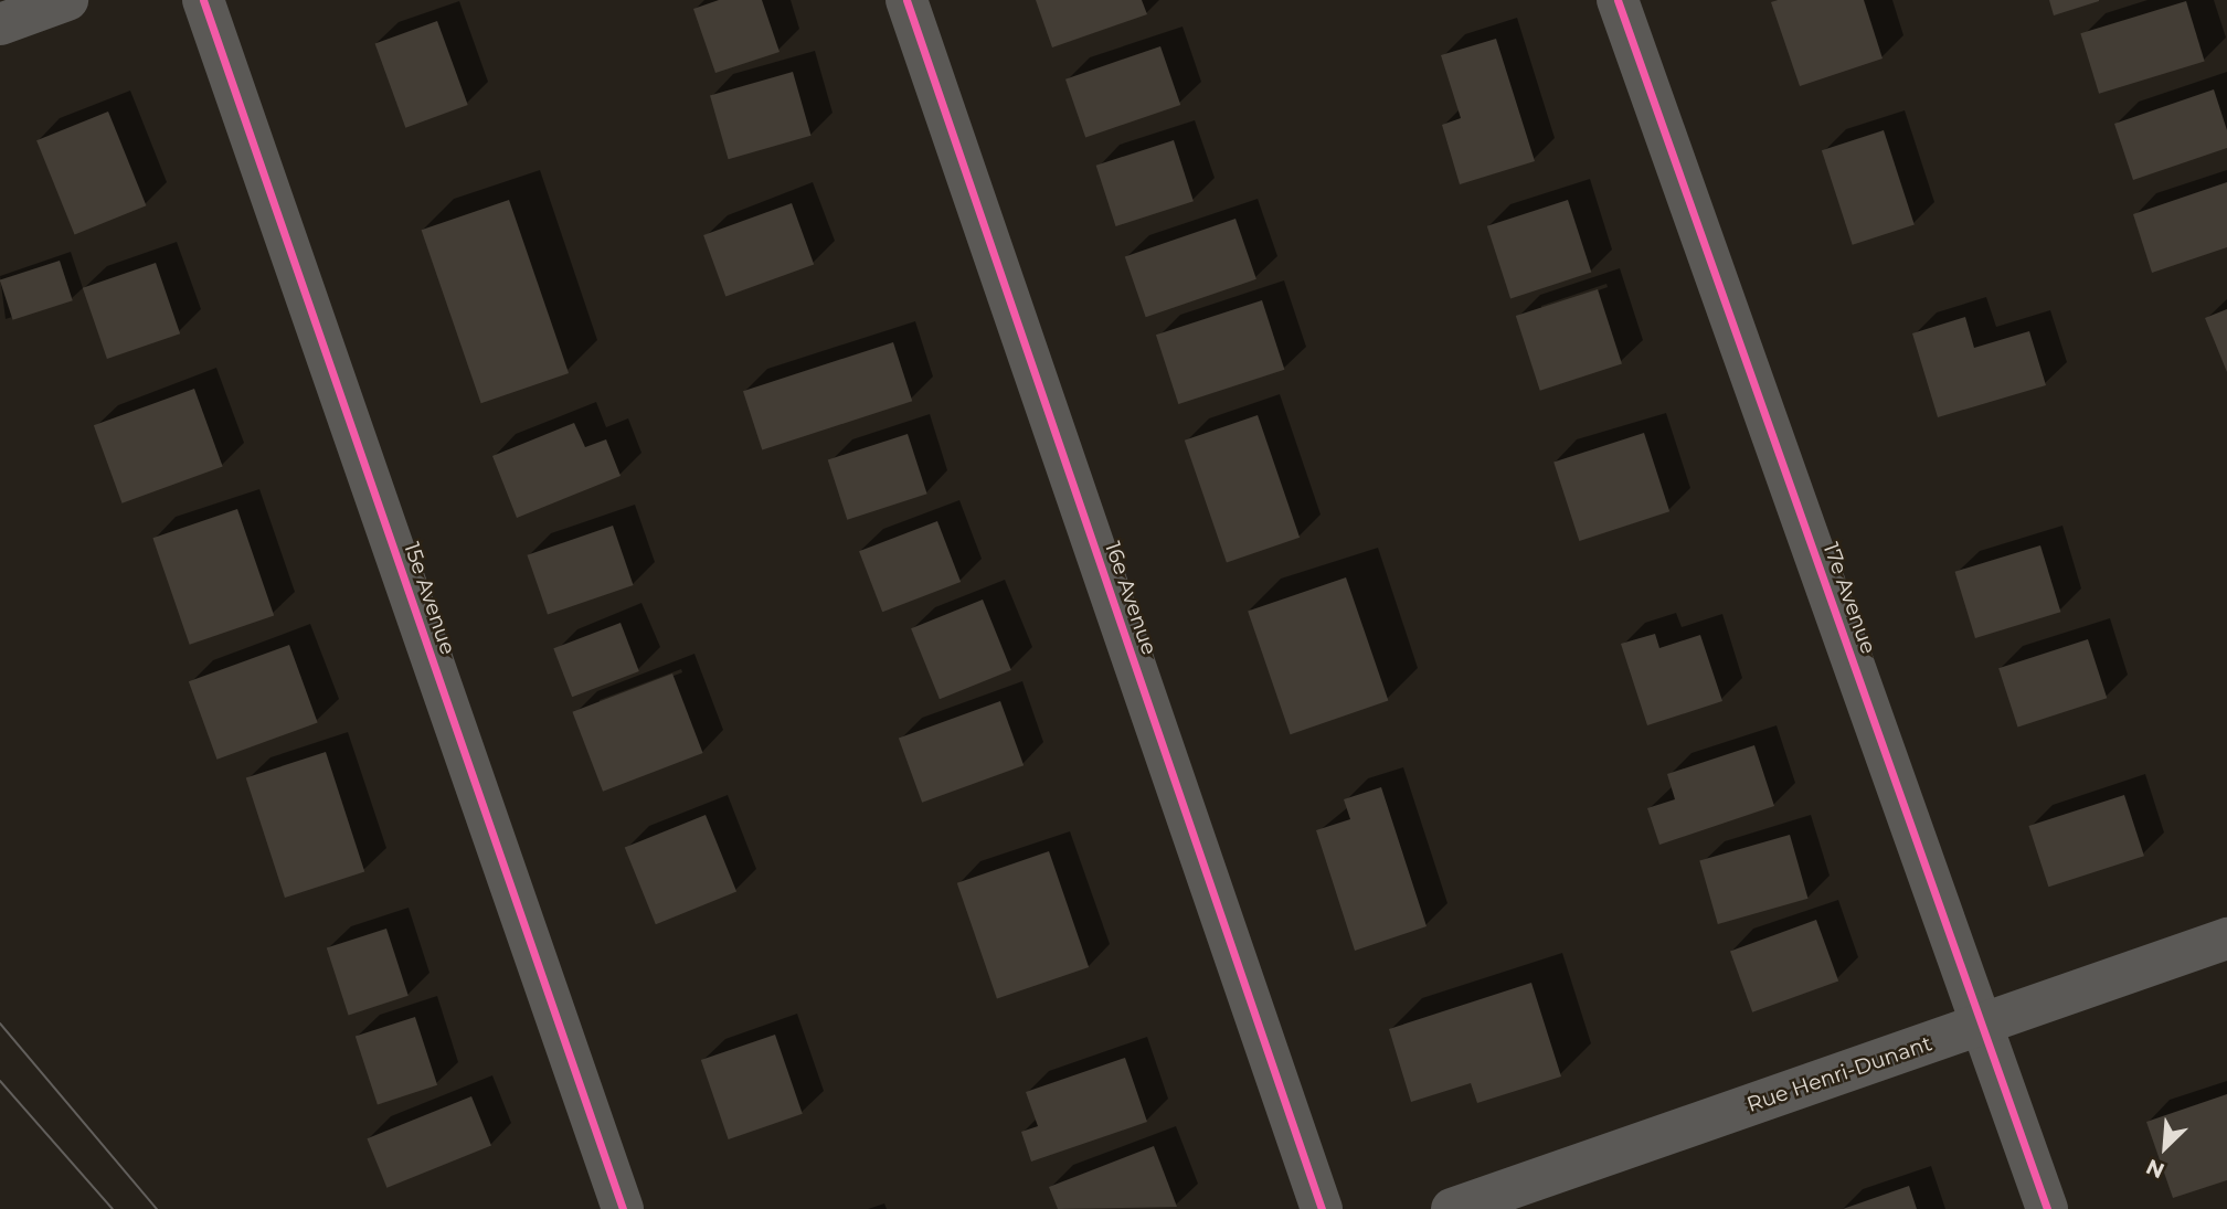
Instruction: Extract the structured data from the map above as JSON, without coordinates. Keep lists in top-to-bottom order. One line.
{"streets":{"street":["15e Avenue","16e Avenue","17e Avenue","Rue Henri-Dunant"]},"crossings":[["17e Avenue","Rue Henri-Dunant"]],"north":"bottom left"}
